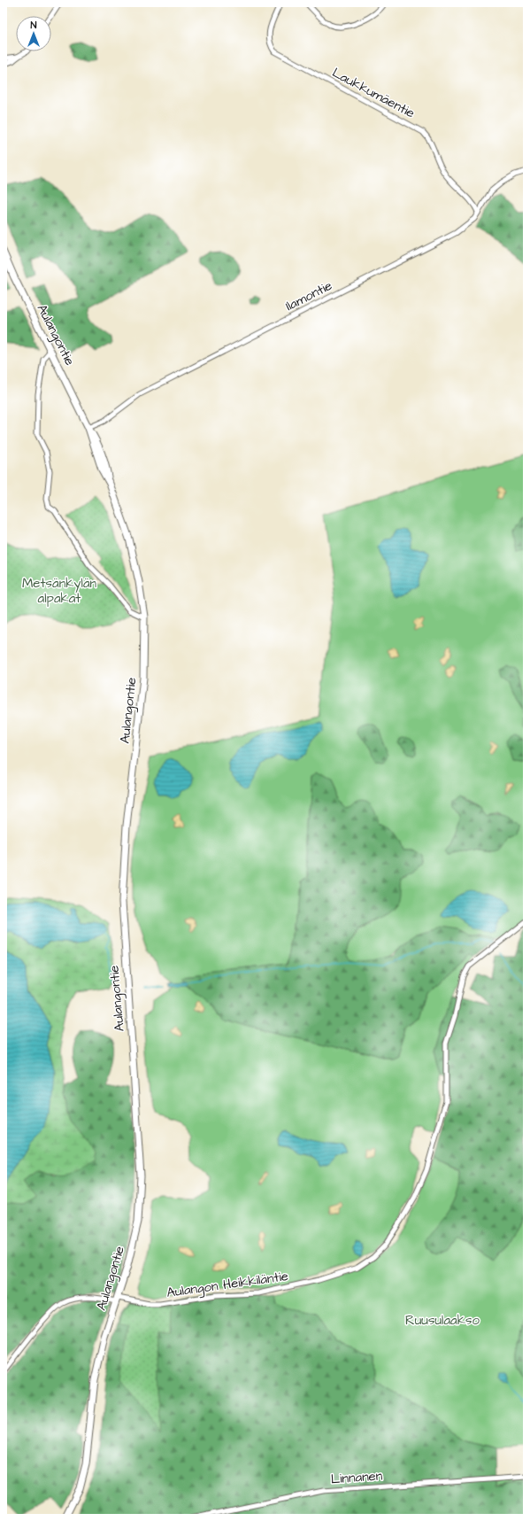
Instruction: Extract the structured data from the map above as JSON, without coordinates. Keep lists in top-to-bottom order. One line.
{"streets":{"street":["Laukkumäentie","Ilamontie","Aulangontie","Aulangon Heikkiläntie","Linnanen"]},"crossings":[["Laukkumäentie","Ilamontie"],["Ilamontie","Aulangontie"],["Aulangontie","Aulangon Heikkiläntie"]],"parks":["Metsänkylän alpakat","Ruusulaakso"],"north":"top"}
